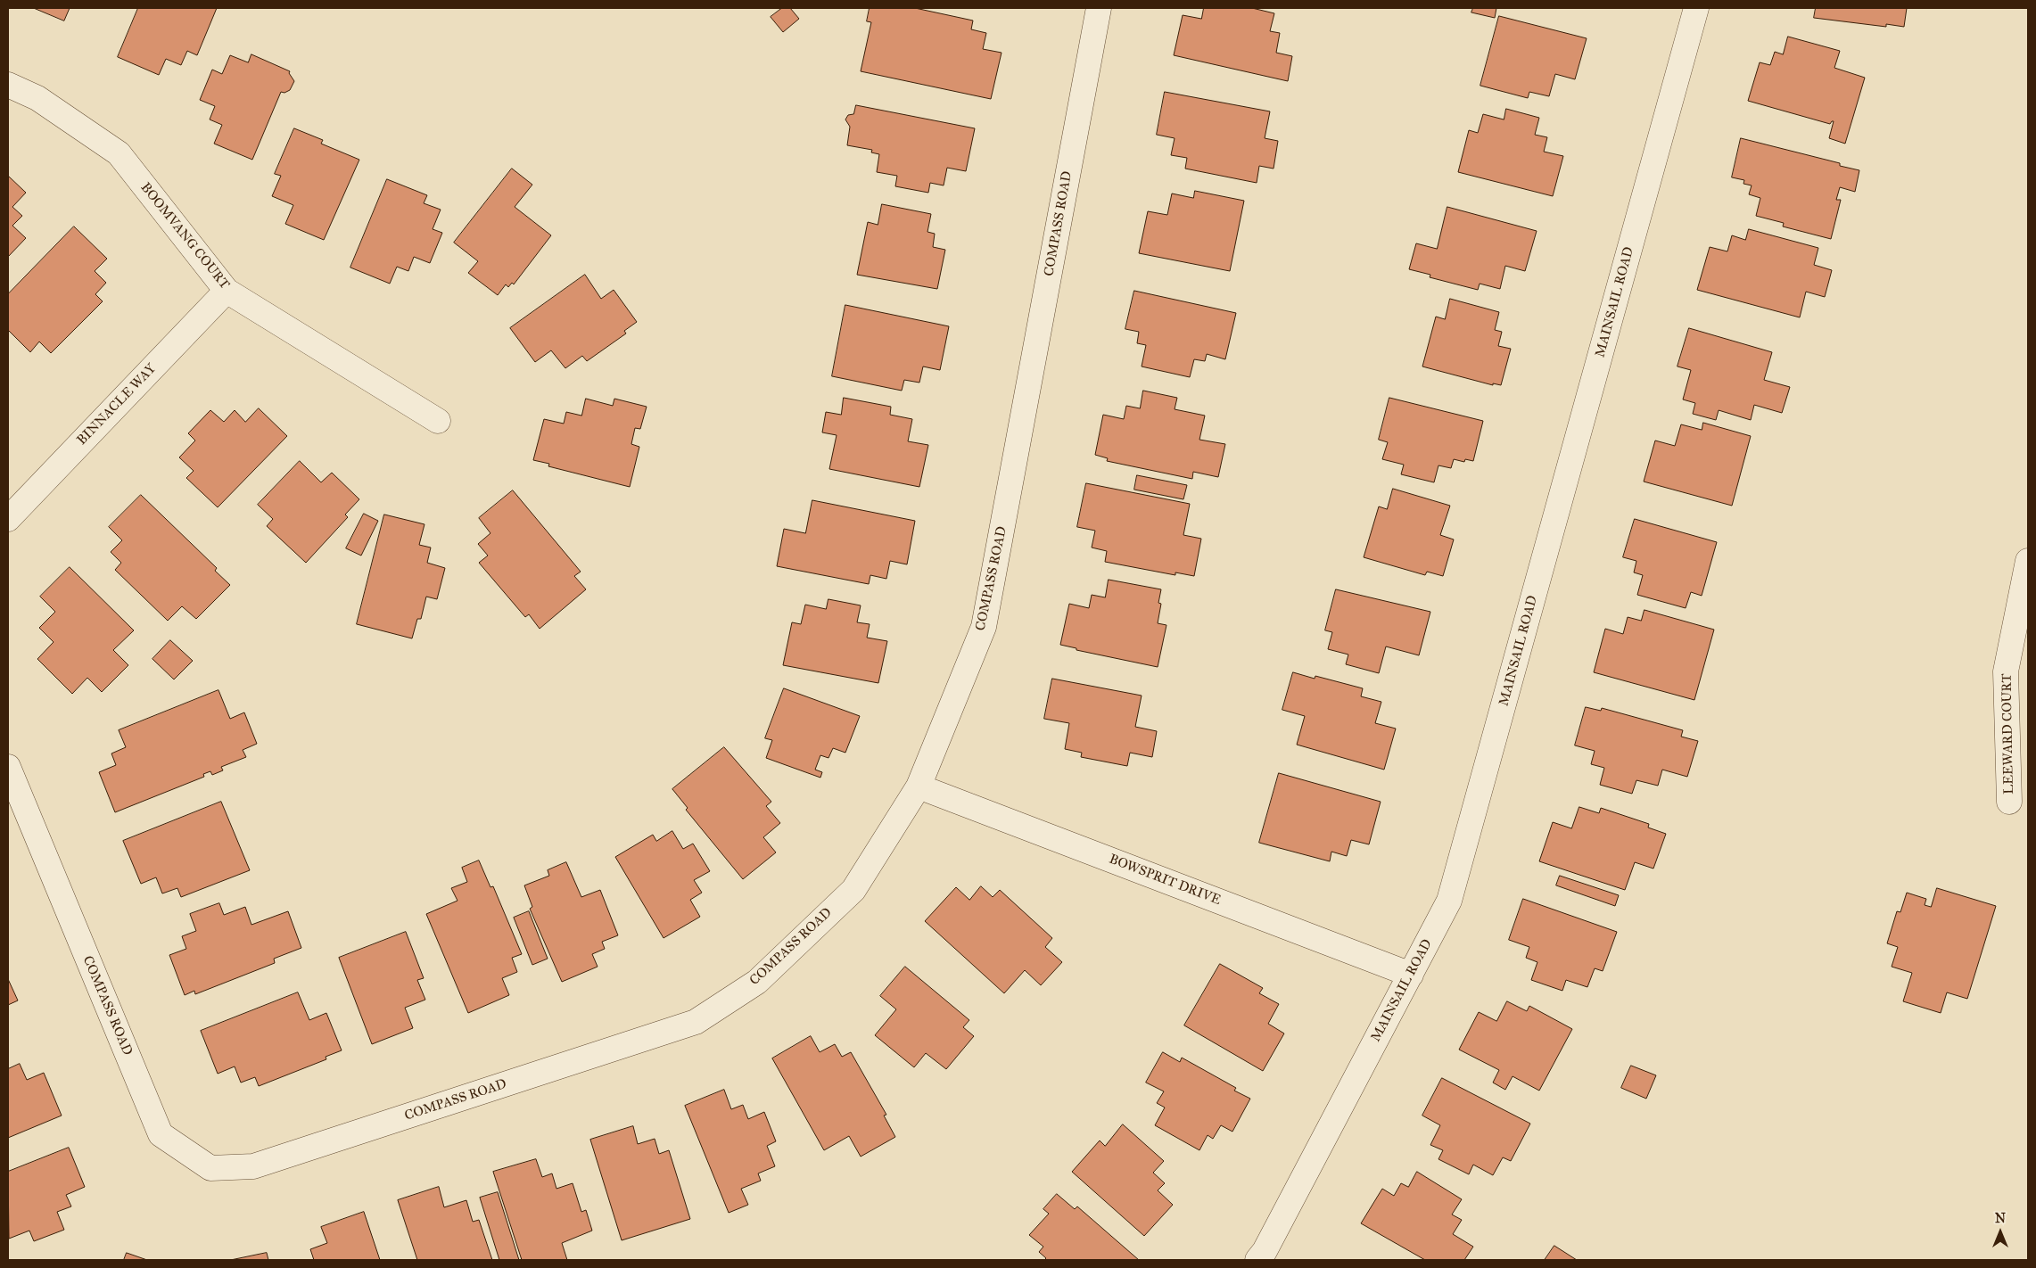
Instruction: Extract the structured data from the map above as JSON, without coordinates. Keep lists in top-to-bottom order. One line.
{"streets":{"street":["COMPASS ROAD","BOOMVANG COURT","MAINSAIL ROAD","BINNACLE WAY","LEEWARD COURT","BOWSPRIT DRIVE"]},"crossings":[["COMPASS ROAD","BOWSPRIT DRIVE"],["BOOMVANG COURT","BINNACLE WAY"],["MAINSAIL ROAD","BOWSPRIT DRIVE"]],"north":"top"}
